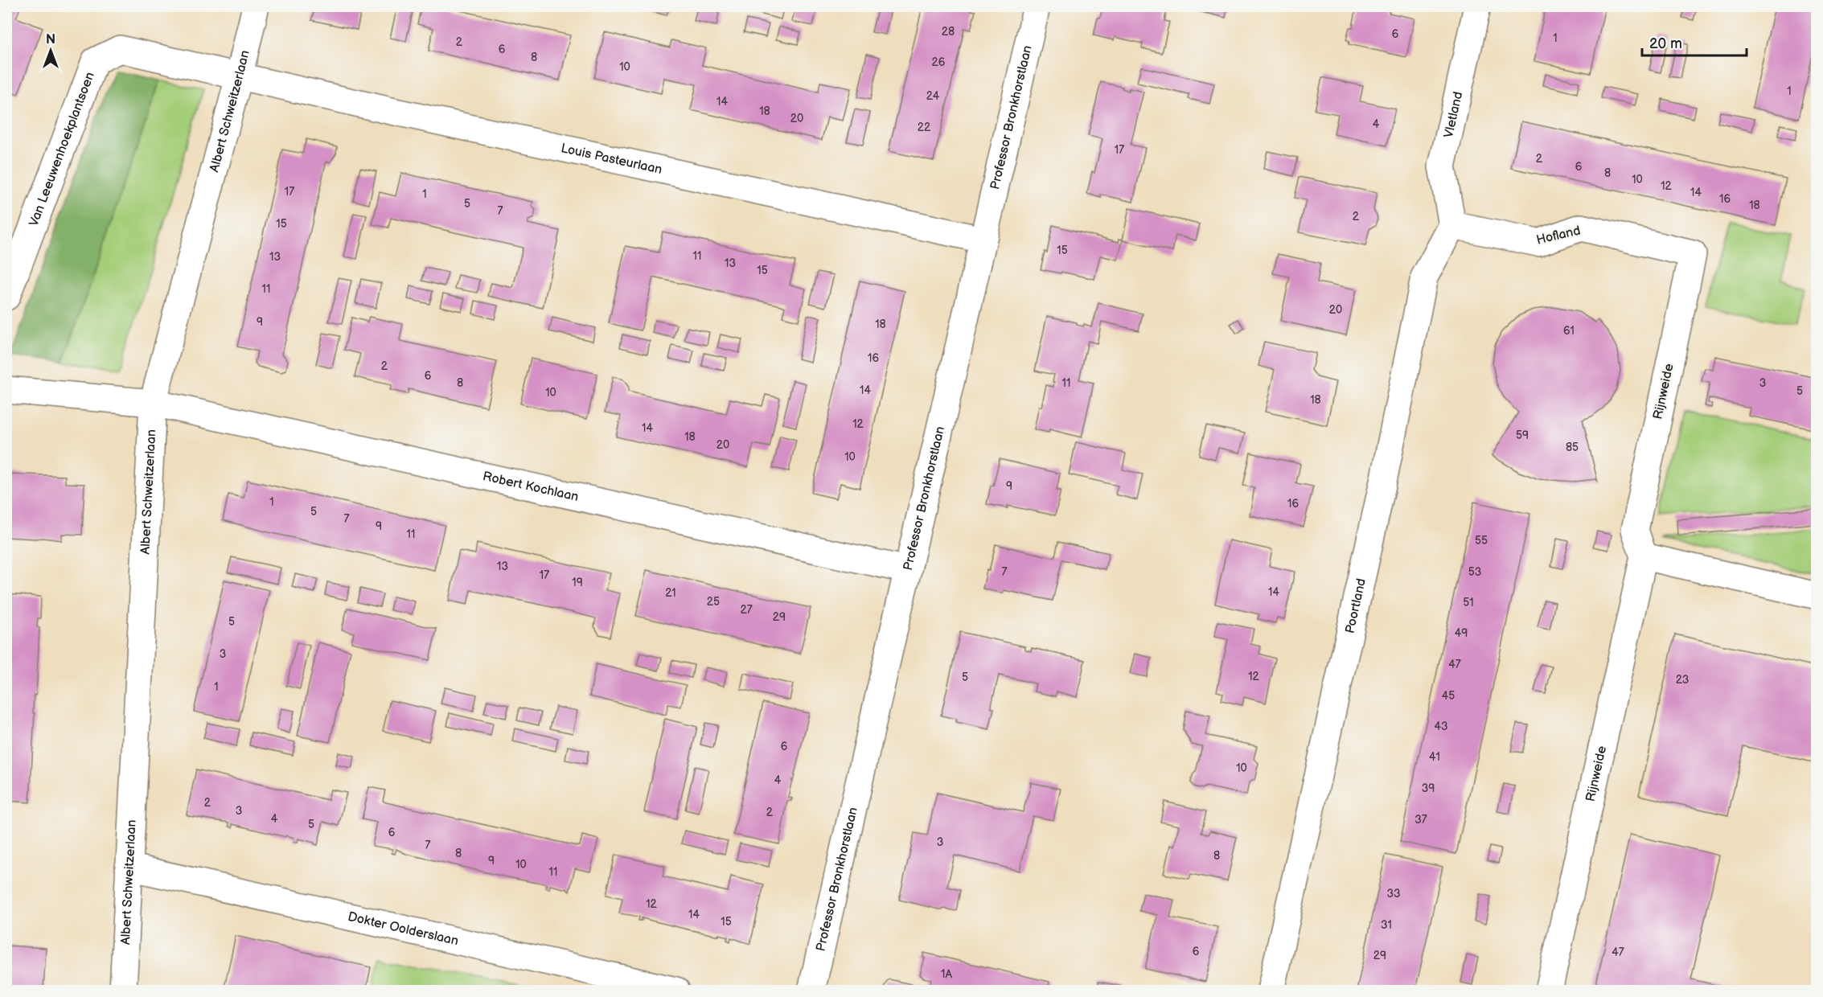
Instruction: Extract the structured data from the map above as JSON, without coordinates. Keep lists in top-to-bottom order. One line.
{"streets":{"street":["Albert Schweitzerlaan","Vletland","Professor Bronkhorstlaan","Van Leeuwenhoekplantsoen","Louis Pasteurlaan","Hofland","Rijnweide","Robert Kochlaan","Poortland","Dokter Oolderslaan"]},"crossings":[["Albert Schweitzerlaan","Van Leeuwenhoekplantsoen"],["Albert Schweitzerlaan","Louis Pasteurlaan"],["Albert Schweitzerlaan","Robert Kochlaan"],["Albert Schweitzerlaan","Dokter Oolderslaan"],["Vletland","Hofland"],["Vletland","Poortland"],["Professor Bronkhorstlaan","Louis Pasteurlaan"],["Professor Bronkhorstlaan","Robert Kochlaan"],["Van Leeuwenhoekplantsoen","Louis Pasteurlaan"],["Hofland","Rijnweide"],["Hofland","Poortland"]],"house_numbers":["28","6","1","2","6","8","26","10","1","24","14","18","20","4","22","17","2","6","8","10","12","17","14","1","16","5","18","7","2","15","15","11","13","13","15","11","20","9","18","61","16","2","6","8","11","3","14","5","10","18","12","14","59","18","20","85","10","9","1","16","5","7","9","11","55","13","7","53","17","19","14","21","25","51","27","29","5","49","3","47","12","5","23","1","45","43","6","41","10","4","39","2","3","2","4","37","5","6","3","7","8","8","9","10","11","33","12","14","15","31","6","47","29","1A"],"scale_bar":"20 m","north":"top"}
